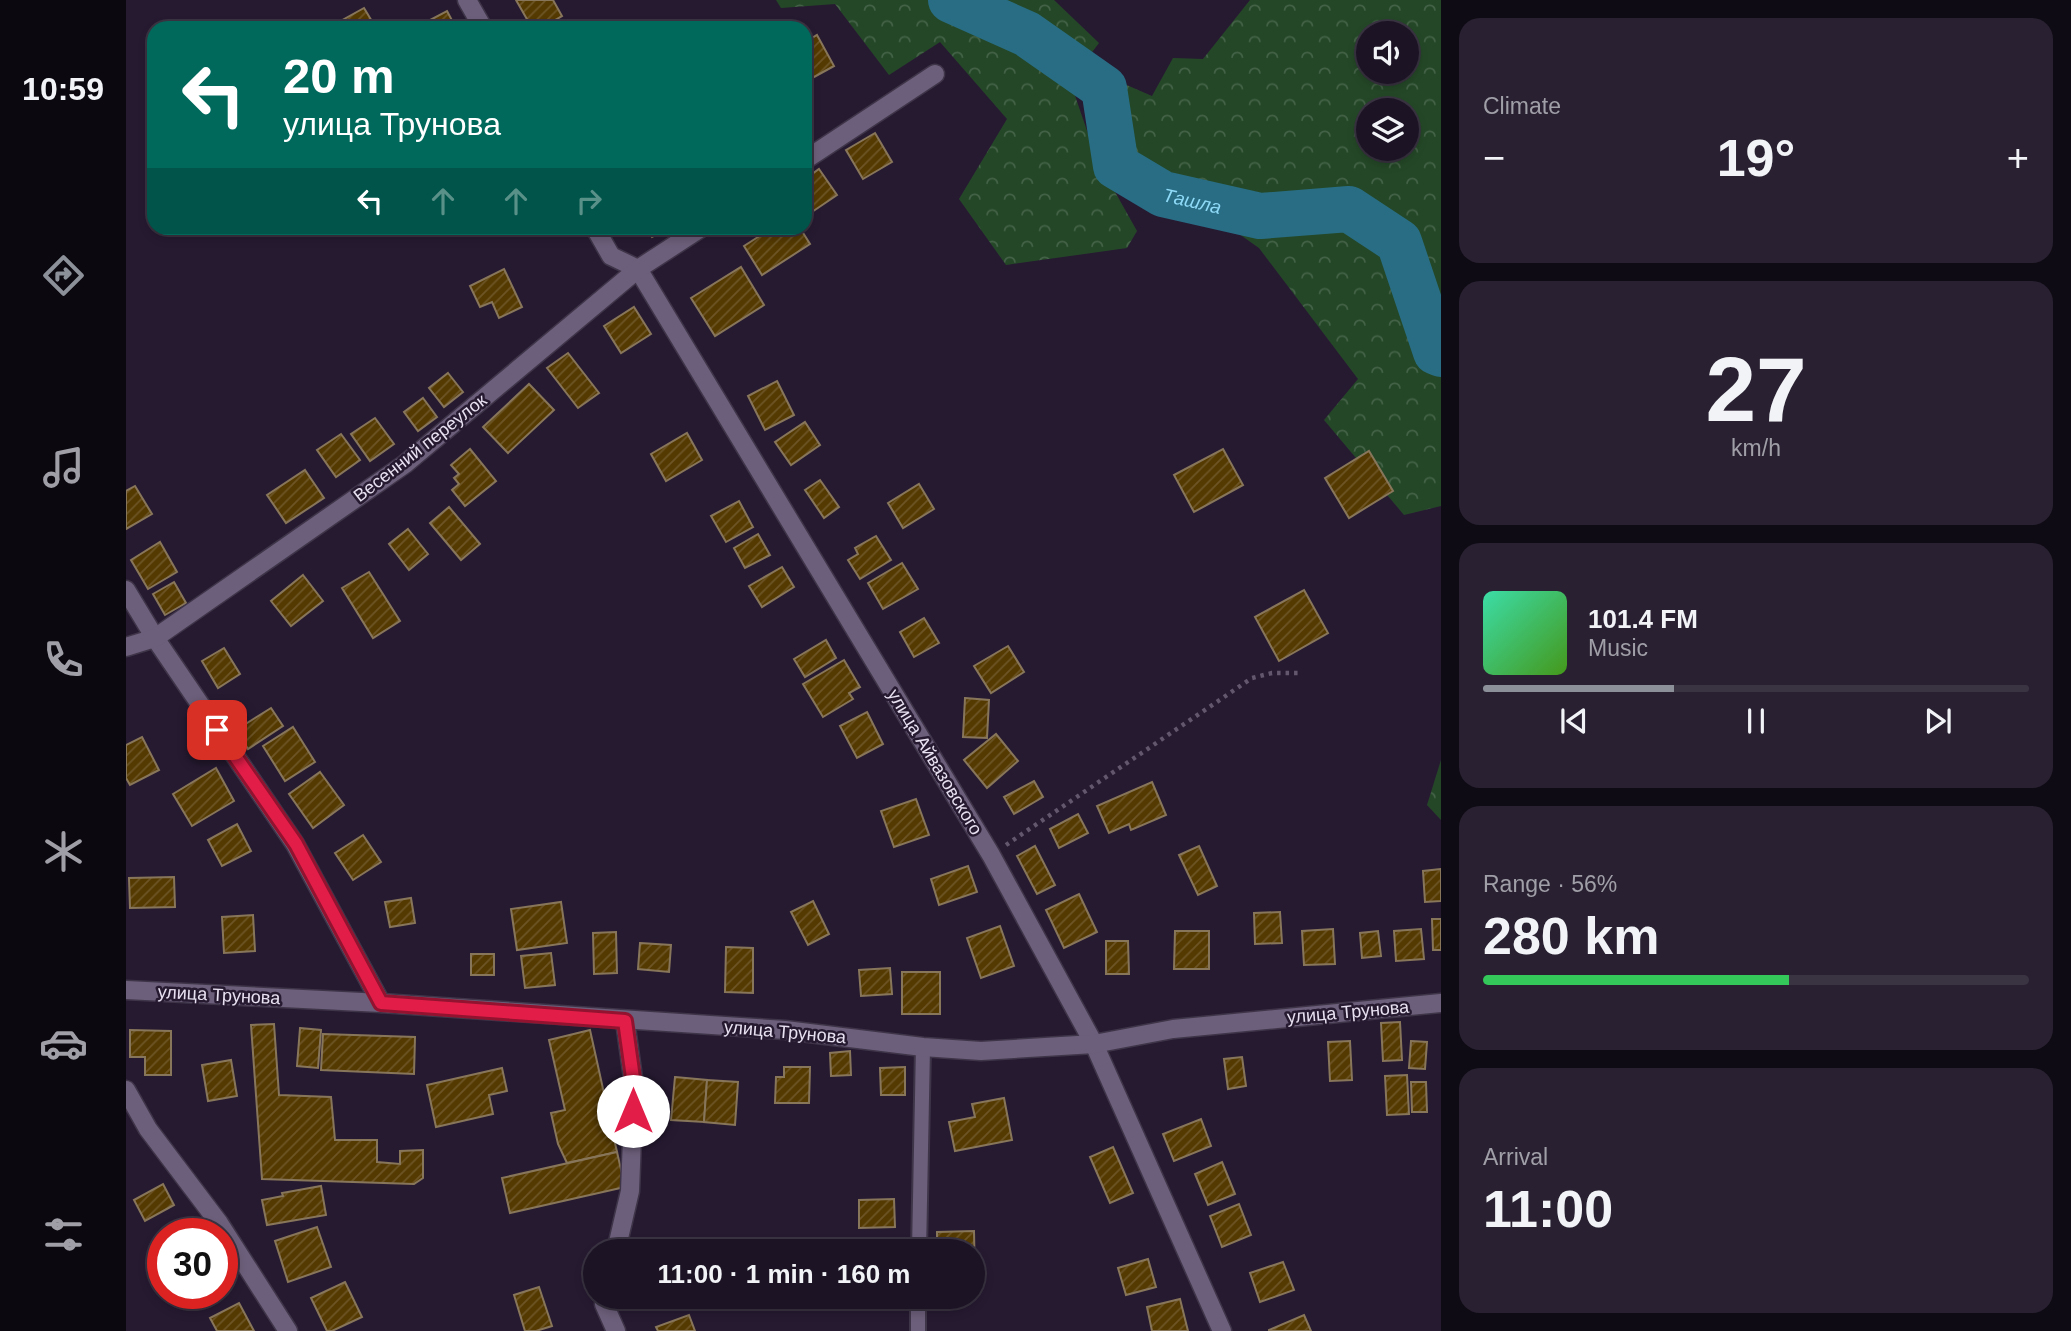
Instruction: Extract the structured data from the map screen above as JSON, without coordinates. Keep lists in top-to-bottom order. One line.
{"streets":{"street":["Весенний переулок","улица Айвазовского","улица Трунова"]},"crossings":[["Весенний переулок","улица Айвазовского"],["улица Айвазовского","улица Трунова"]],"water":["Ташла"],"page":{"tabs":"10:59","tile":["Climate",["27","km/h"],["Range · 56%","280 km"],["Arrival","11:00"]],"turn":["20 m","улица Трунова"],"heat":["−","19°","+"],"song":["101.4 FM","Music"],"limit":"30","trip":"11:00 · 1 min · 160 m"}}
